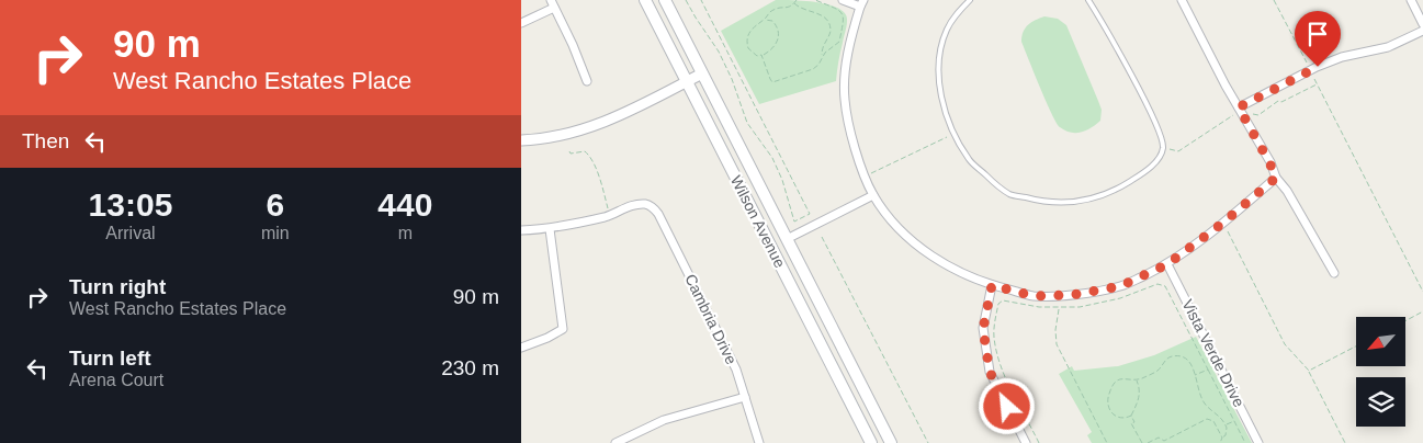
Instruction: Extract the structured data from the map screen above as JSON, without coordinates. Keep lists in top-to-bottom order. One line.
{"streets":{"main road":["Wilson Avenue"],"street":["Cambria Drive","Vista Verde Drive"]},"north":"bottom left","page":{"turn":["90 m","West Rancho Estates Place"],"then":"Then","eta":["13:05","Arrival","6","min","440","m"],"list":[{"name":"Turn right","note":"West Rancho Estates Place","value":"90 m"},{"name":"Turn left","note":"Arena Court","value":"230 m"}]}}
